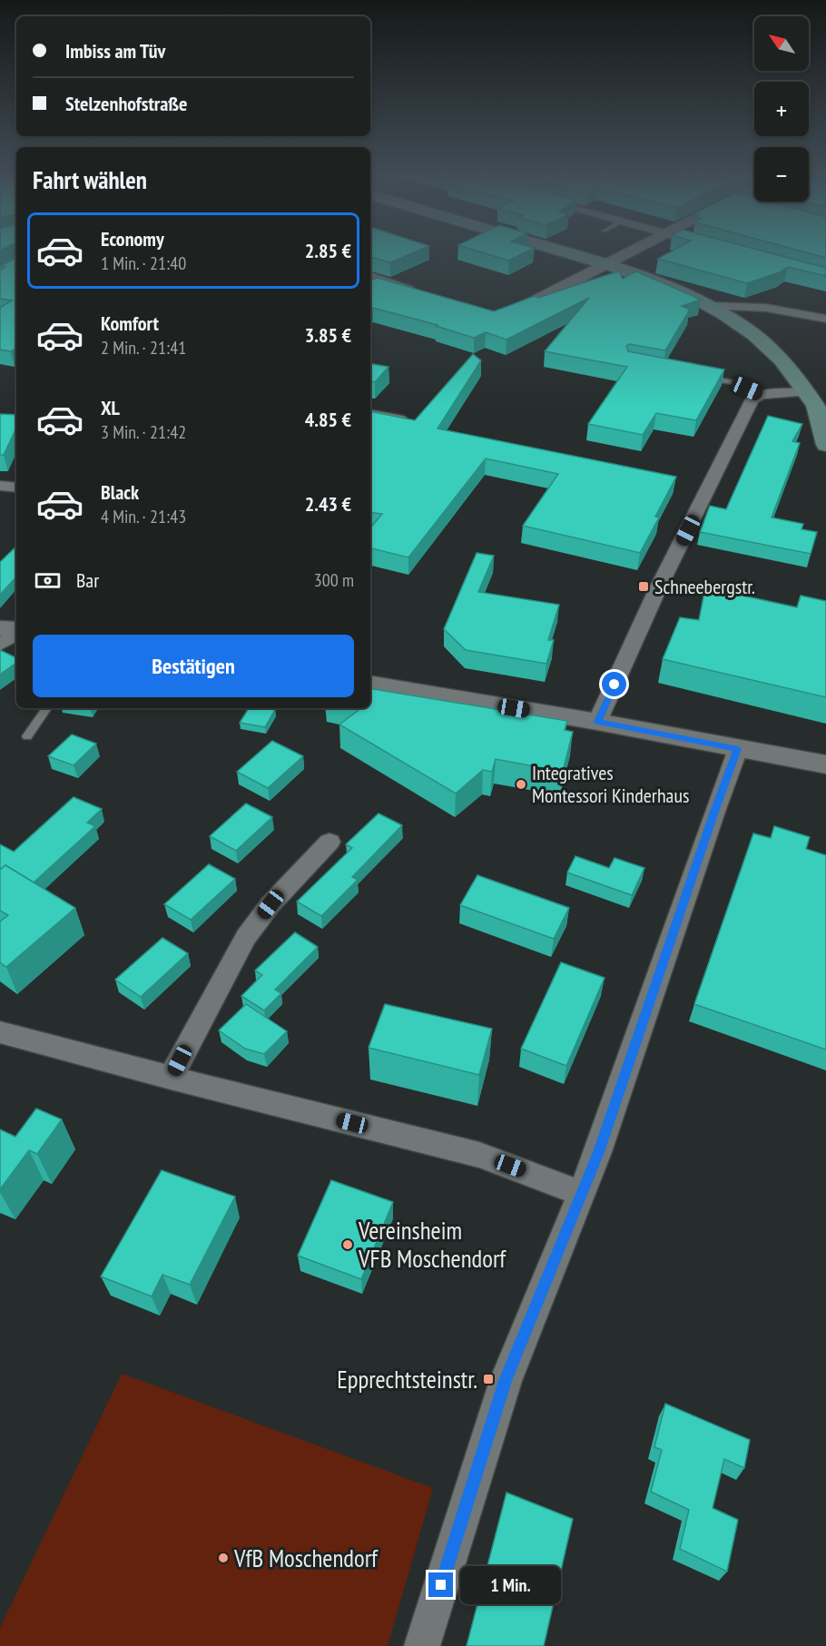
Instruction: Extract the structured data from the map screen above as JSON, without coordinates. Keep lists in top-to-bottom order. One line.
{"places":{"transit":["Schneebergstr.","Epprechtsteinstr."],"other":["Integratives Montessori Kinderhaus","Vereinsheim VFB Moschendorf","VfB Moschendorf"]},"north":"top left","page":{"map_buttons":["+","−"],"banner":["Imbiss am Tüv","Stelzenhofstraße"],"heading":"Fahrt wählen","list":[{"name":"Economy","note":"1 Min. · 21:40","value":"2.85 €"},{"name":"Komfort","note":"2 Min. · 21:41","value":"3.85 €"},{"name":"XL","note":"3 Min. · 21:42","value":"4.85 €"},{"name":"Black","note":"4 Min. · 21:43","value":"2.43 €"}],"pay":["Bar","300 m"],"buttons":"Bestätigen","bubble":"1 Min."}}
